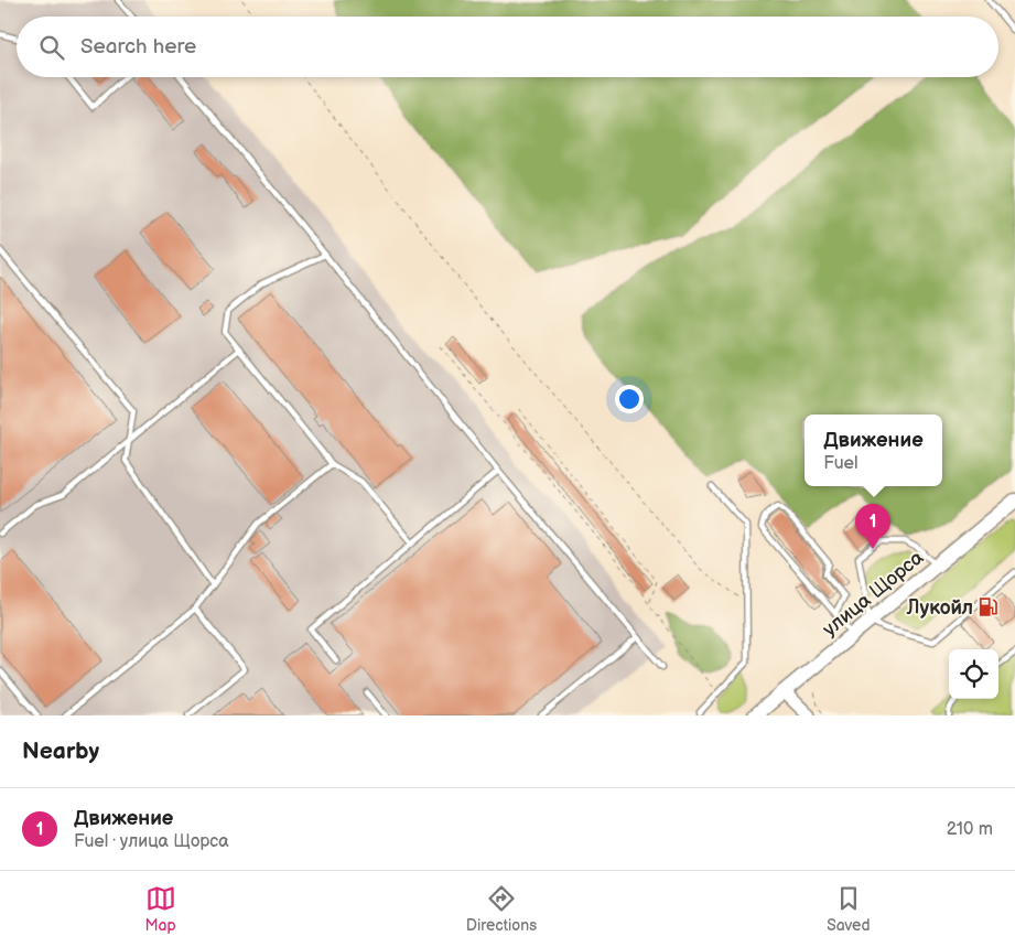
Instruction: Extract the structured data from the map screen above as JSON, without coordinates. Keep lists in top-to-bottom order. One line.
{"streets":{"main road":["улица Щорса"]},"places":{"fuel station":["Лукойл"]},"page":{"search":"Search here","popup":["Движение","Fuel"],"pins":"1","heading":"Nearby","list":[{"mark":"1","name":"Движение","note":"Fuel · улица Щорса","value":"210 m"}],"nav":["Map","Directions","Saved"]}}
